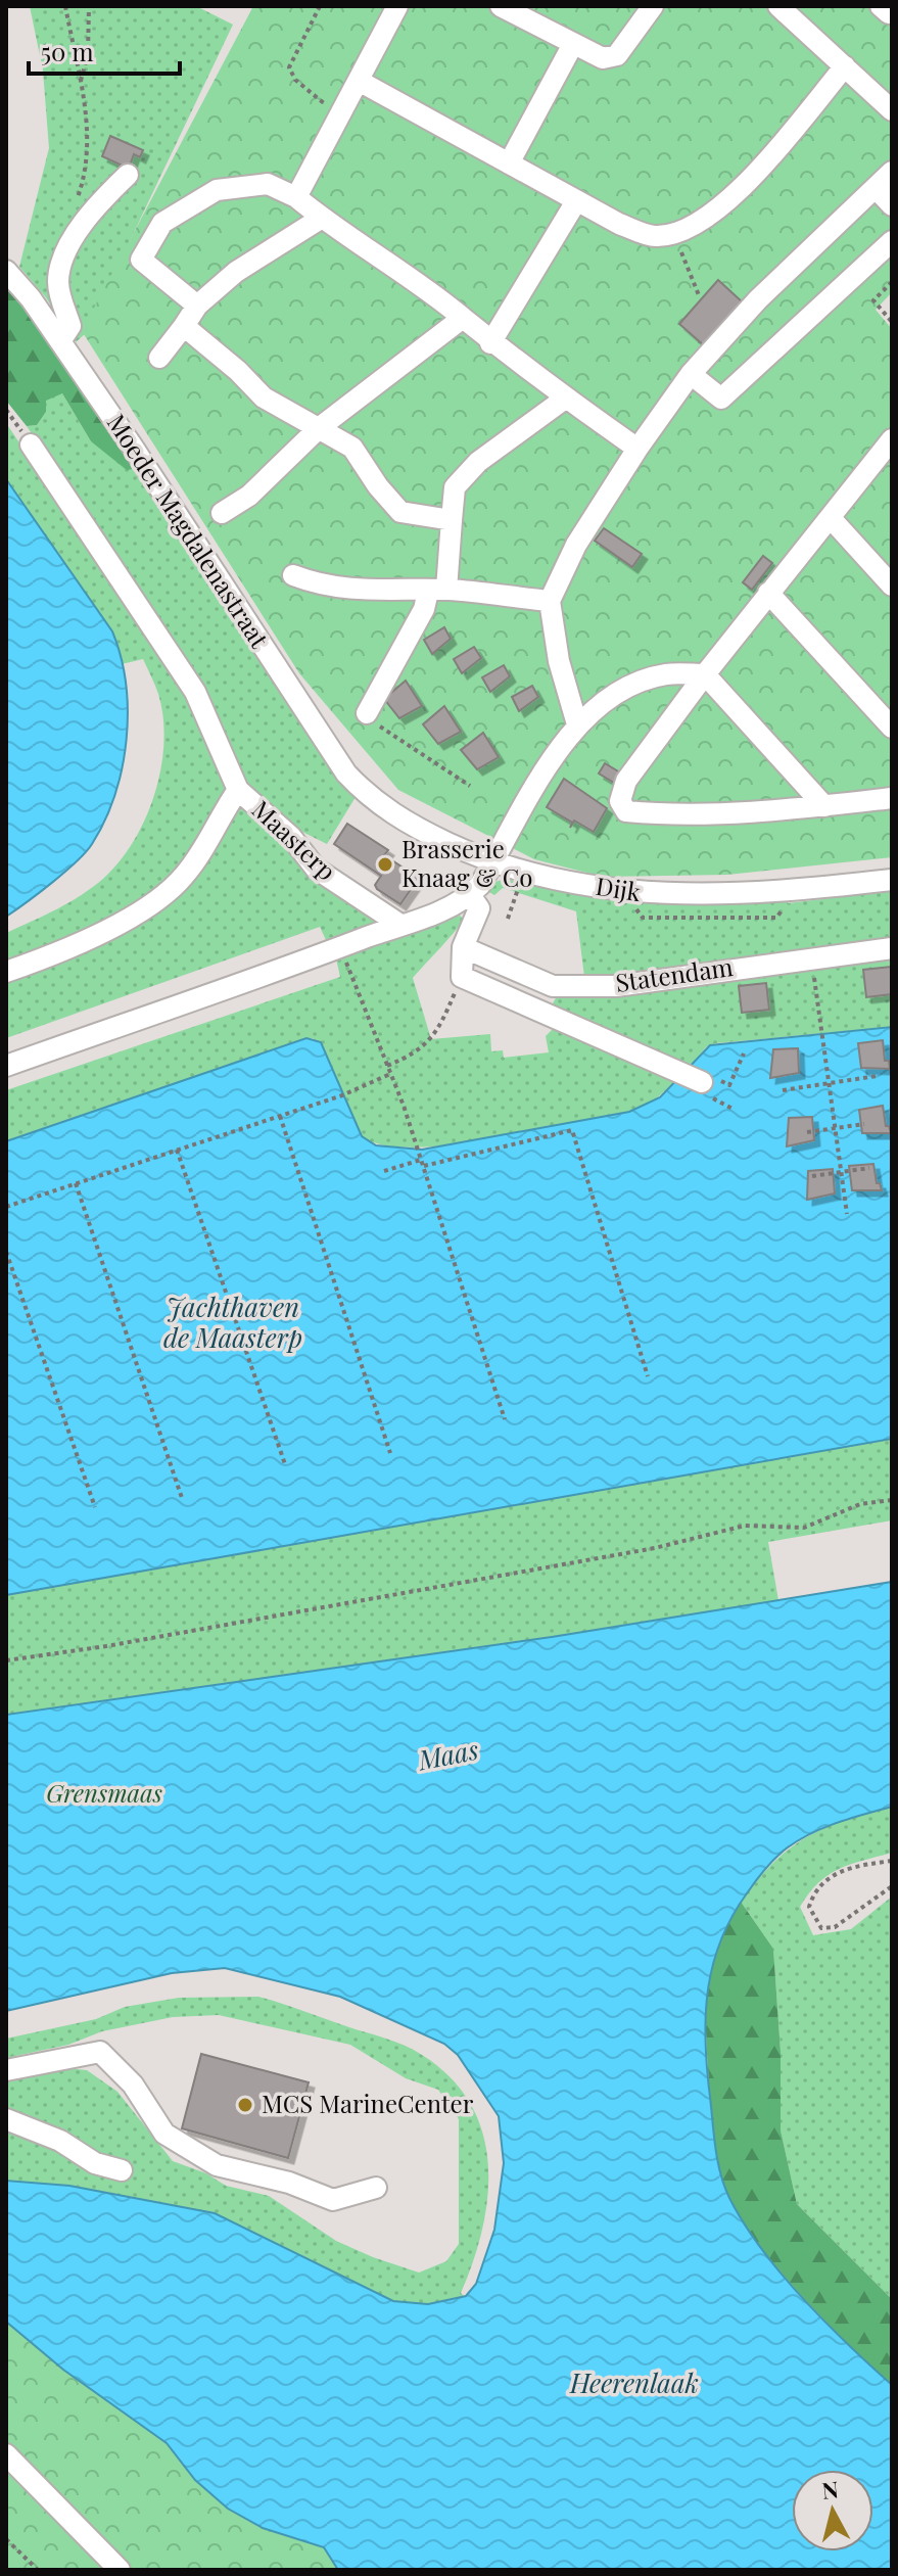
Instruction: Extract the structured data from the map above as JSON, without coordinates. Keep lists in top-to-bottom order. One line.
{"streets":{"street":["Moeder Magdalenastraat","Maasterp","Dijk","Statendam"]},"crossings":[["Moeder Magdalenastraat","Dijk"]],"water":["Jachthaven de Maasterp","Maas","Heerenlaak"],"parks":["Grensmaas"],"places":["Brasserie Knaag & Co","MCS MarineCenter"],"scale_bar":"50 m","north":"top"}
